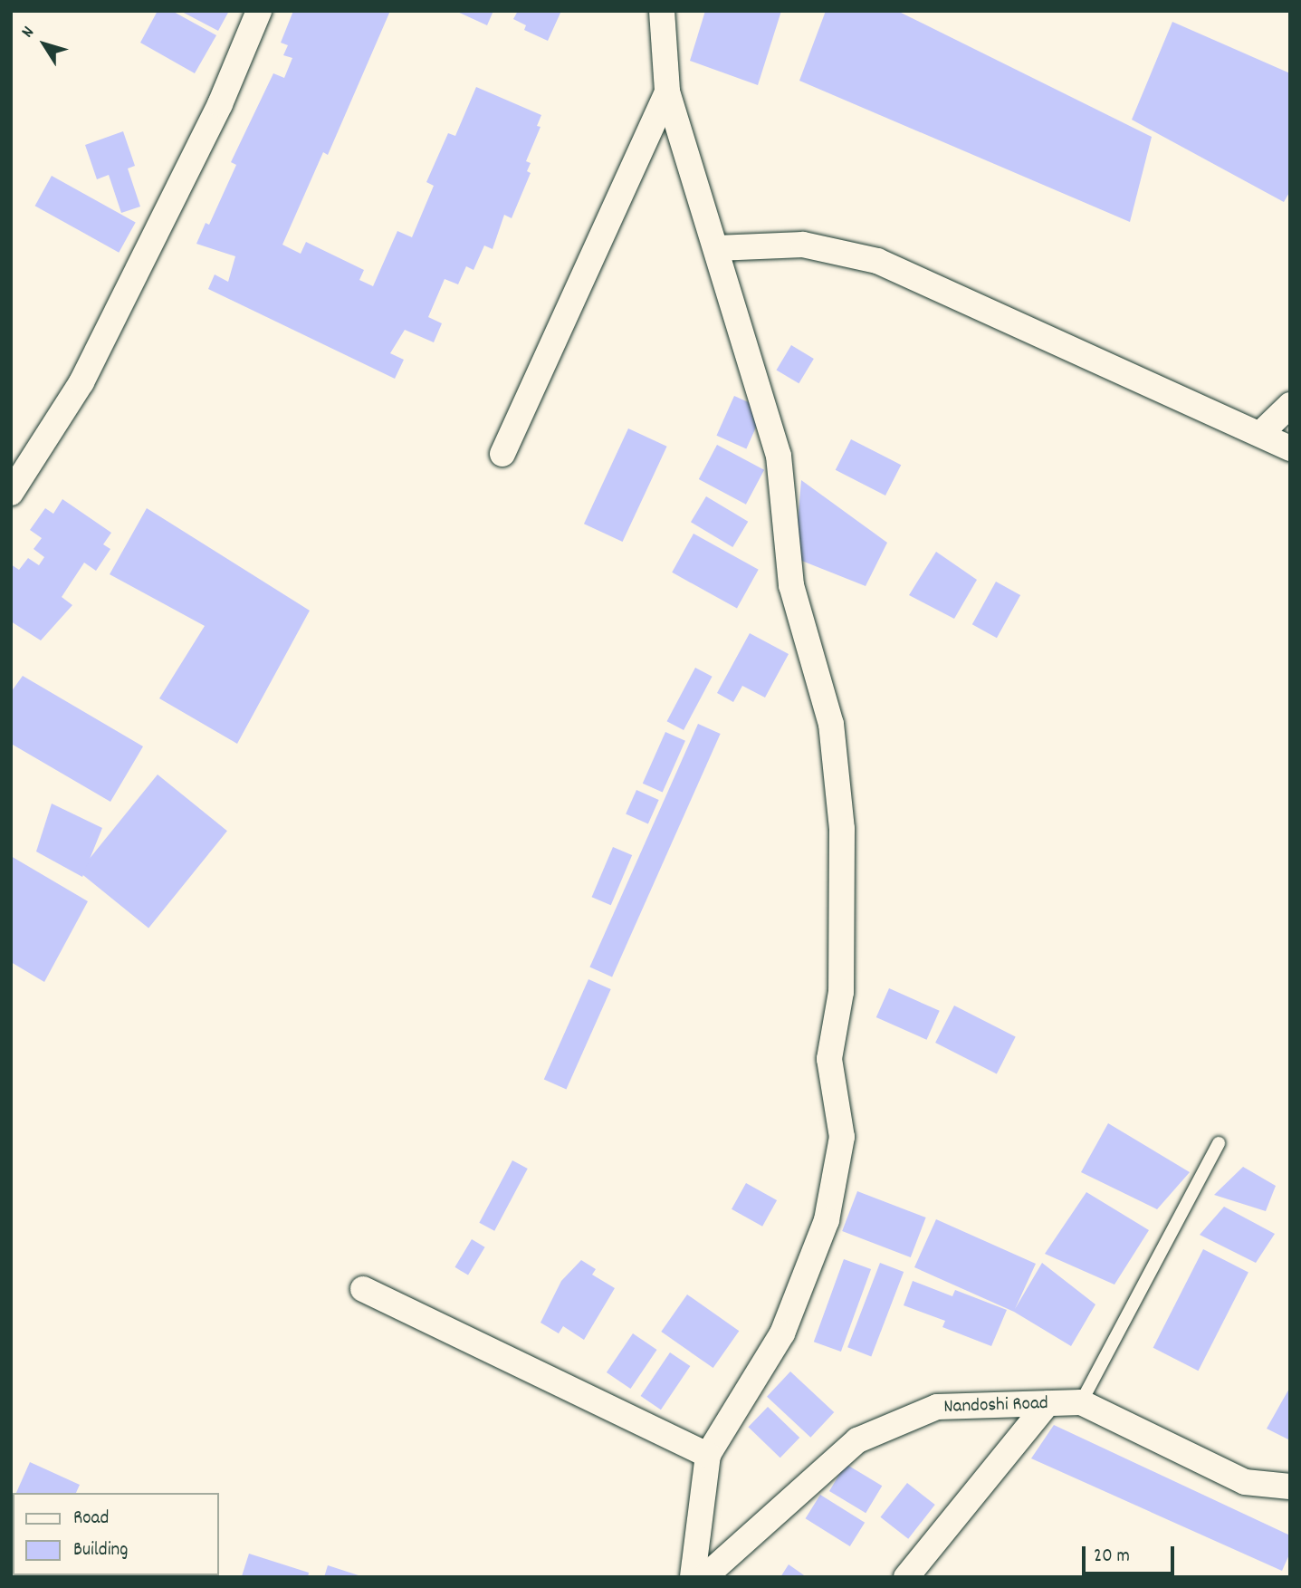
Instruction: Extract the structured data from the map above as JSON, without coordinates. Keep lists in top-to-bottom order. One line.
{"streets":{"street":["Nandoshi Road"]},"legend":["Road","Building"],"scale_bar":"20 m","north":"top left"}
